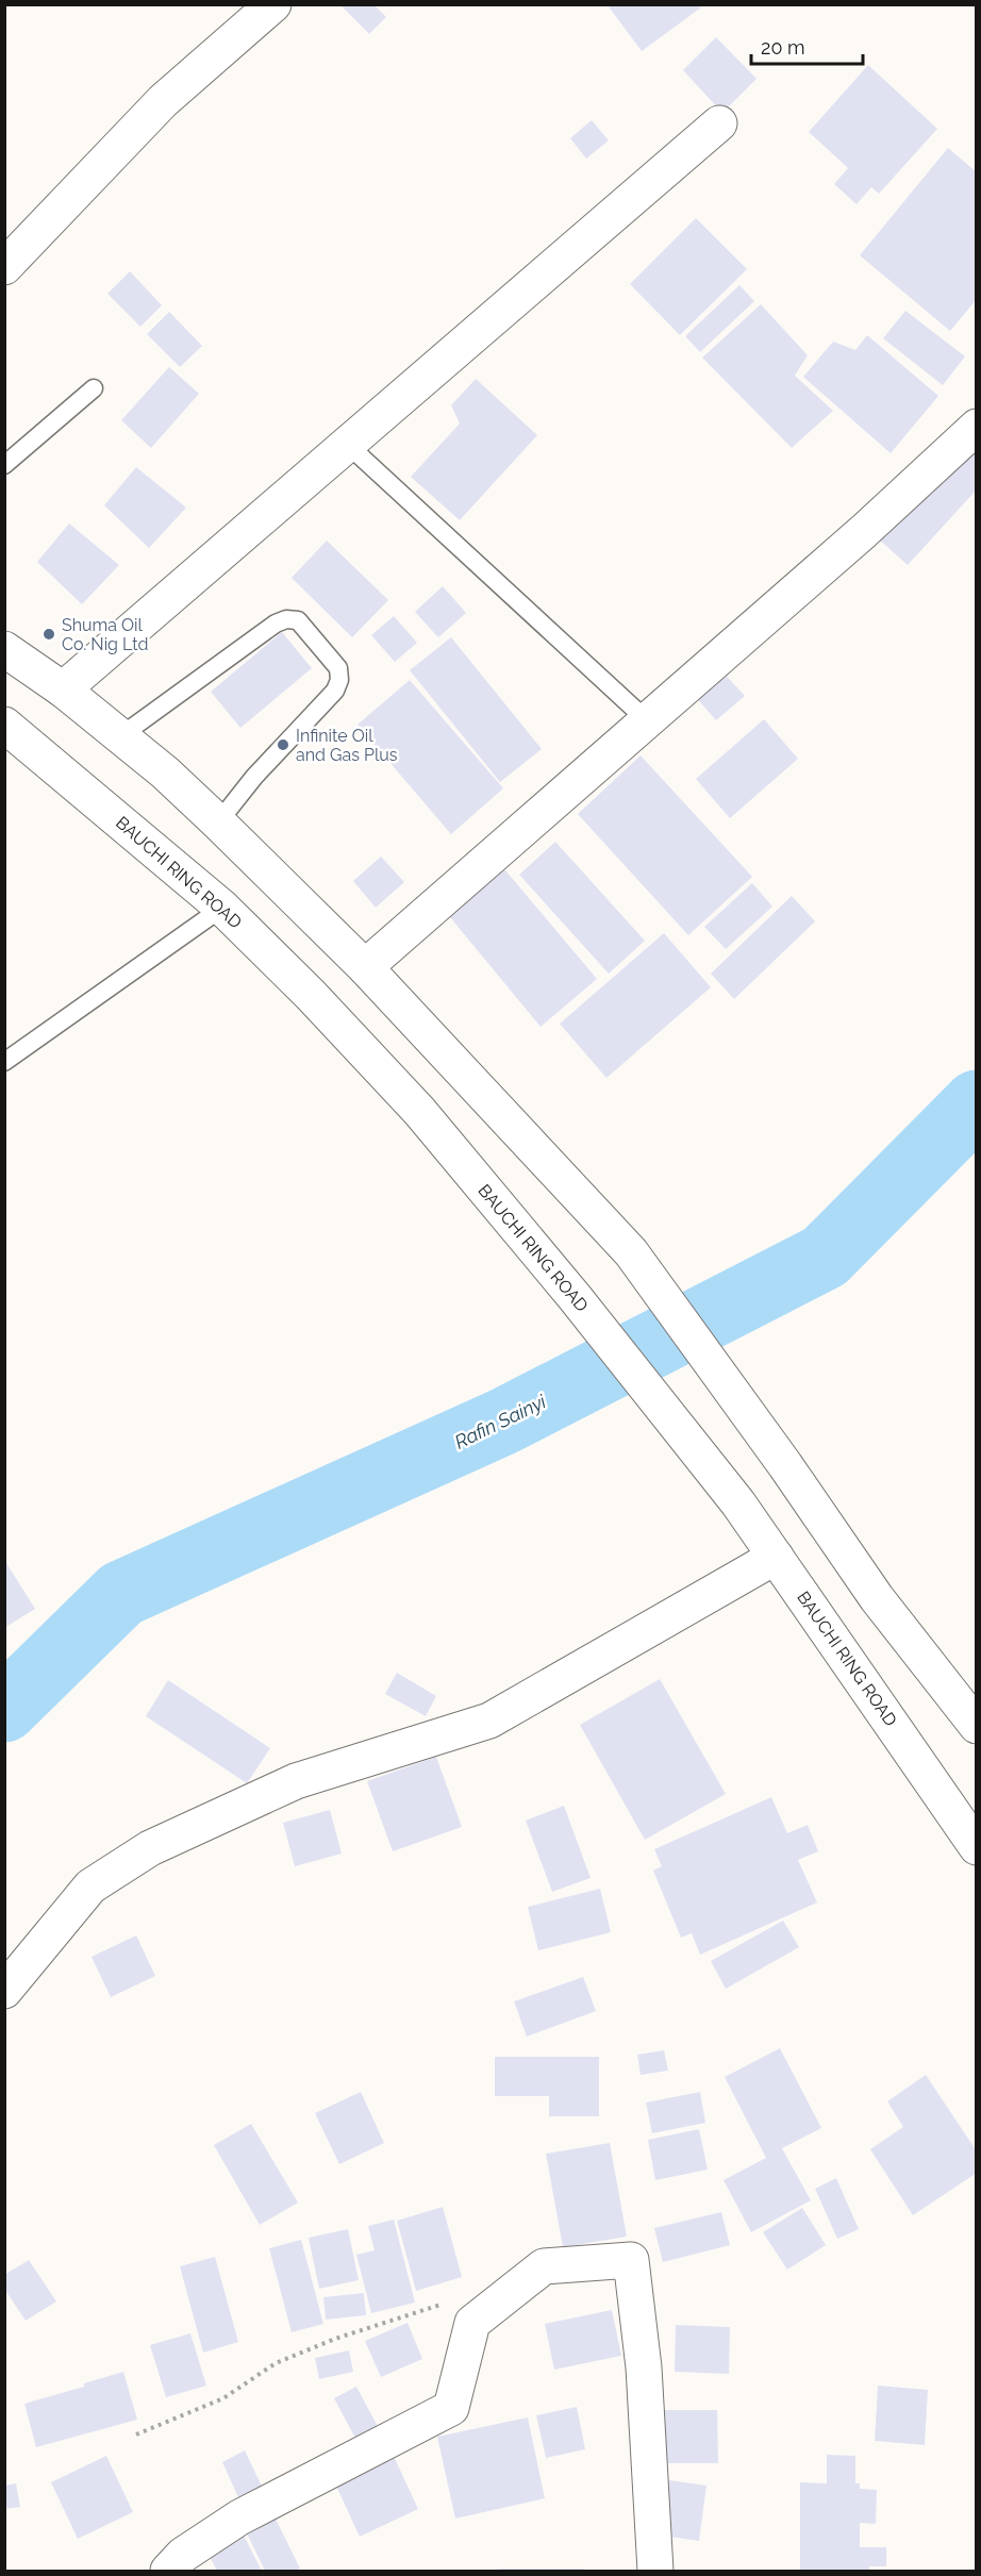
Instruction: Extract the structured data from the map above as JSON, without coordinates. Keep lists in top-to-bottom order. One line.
{"streets":{"street":["BAUCHI RING ROAD"]},"water":["Rafin Sainyi"],"places":["Shuma Oil Co. Nig Ltd","Infinite Oil and Gas Plus"],"scale_bar":"20 m"}
